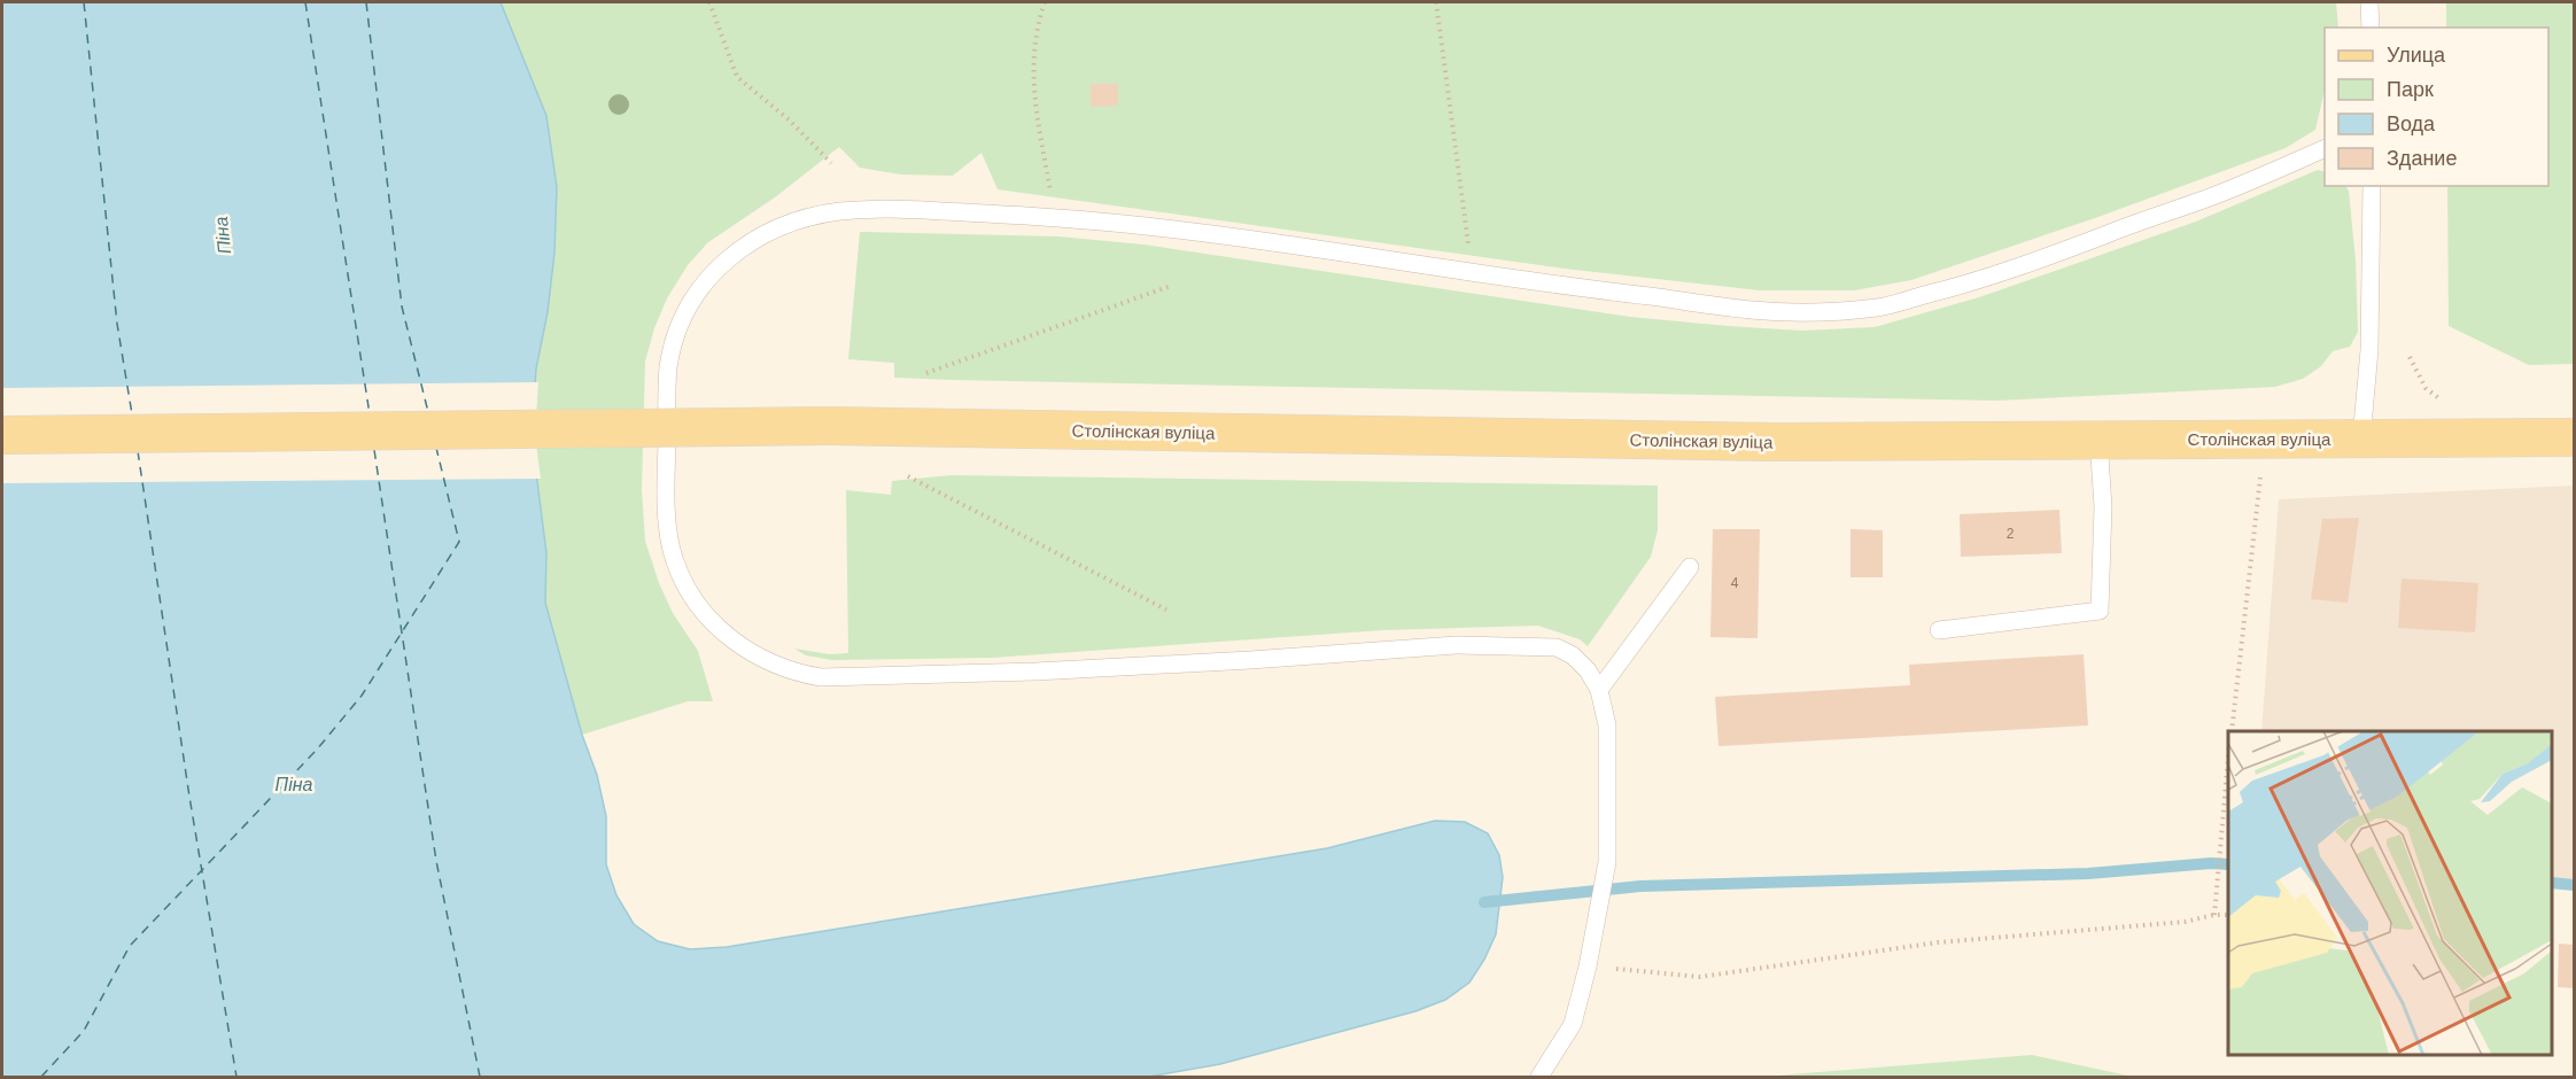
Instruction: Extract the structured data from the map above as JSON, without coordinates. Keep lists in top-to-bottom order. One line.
{"streets":{"main road":["Столінская вуліца"]},"water":["Піна"],"house_numbers":["2","4"],"legend":["Улица","Парк","Вода","Здание"]}
